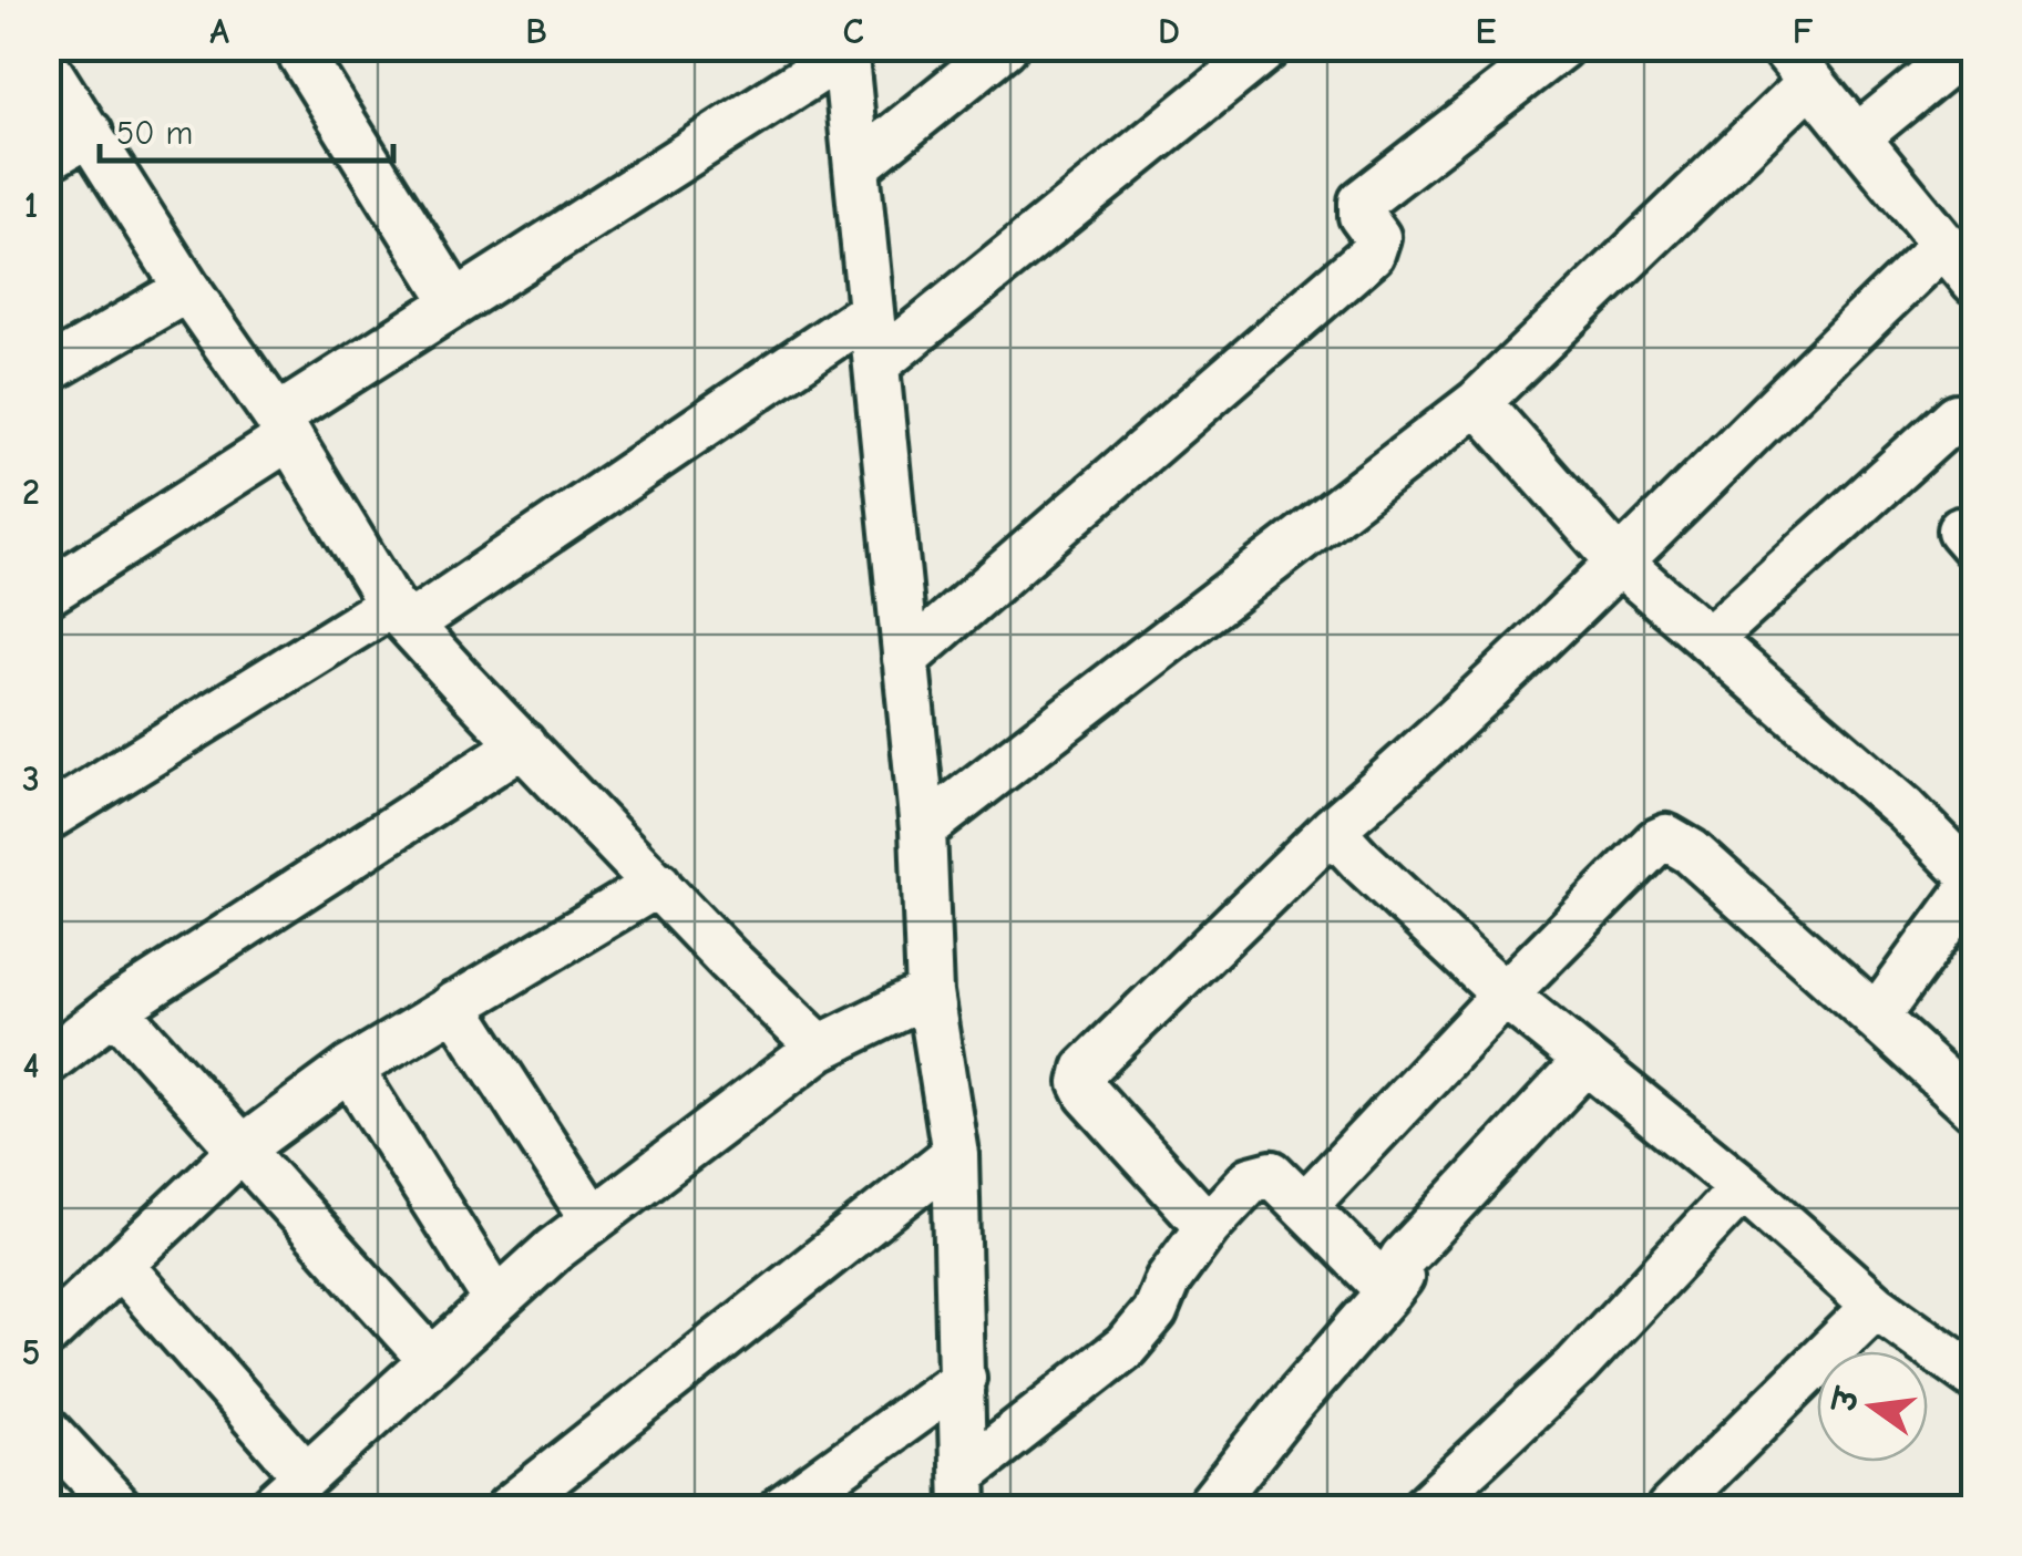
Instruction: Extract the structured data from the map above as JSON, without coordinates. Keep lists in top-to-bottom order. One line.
{"scale_bar":"50 m","north":"left","grid":{"columns":["A","B","C","D","E","F"],"rows":["1","2","3","4","5"]}}
